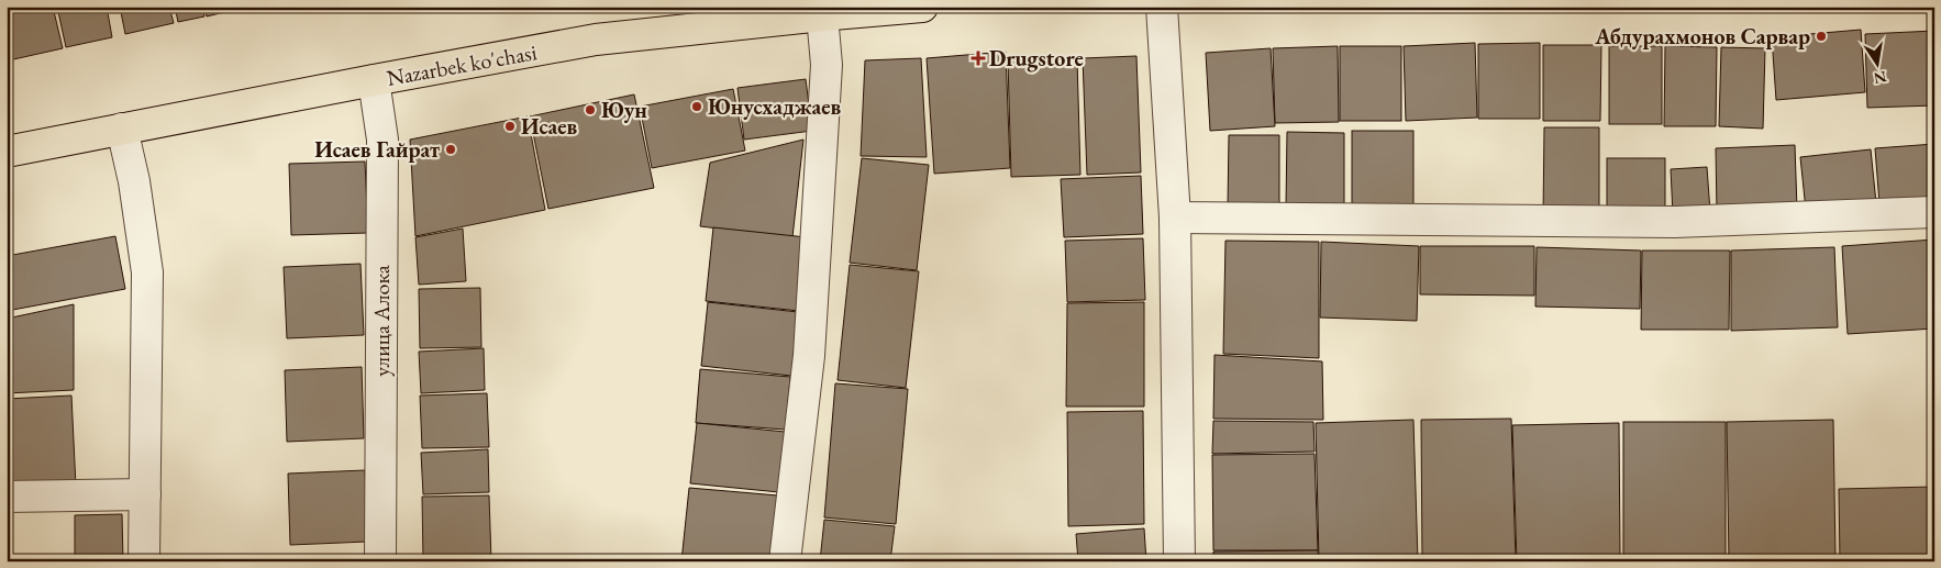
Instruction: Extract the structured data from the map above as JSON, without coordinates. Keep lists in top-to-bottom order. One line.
{"streets":{"main road":["Nazarbek ko'chasi"],"street":["улица Алока"]},"crossings":[["Nazarbek ko'chasi","улица Алока"]],"places":{"other":["Абдурахмонов Сарвар","Юнусхаджаев","Юун","Исаев","Исаев Гайрат"],"health":["Drugstore"]},"north":"bottom"}
